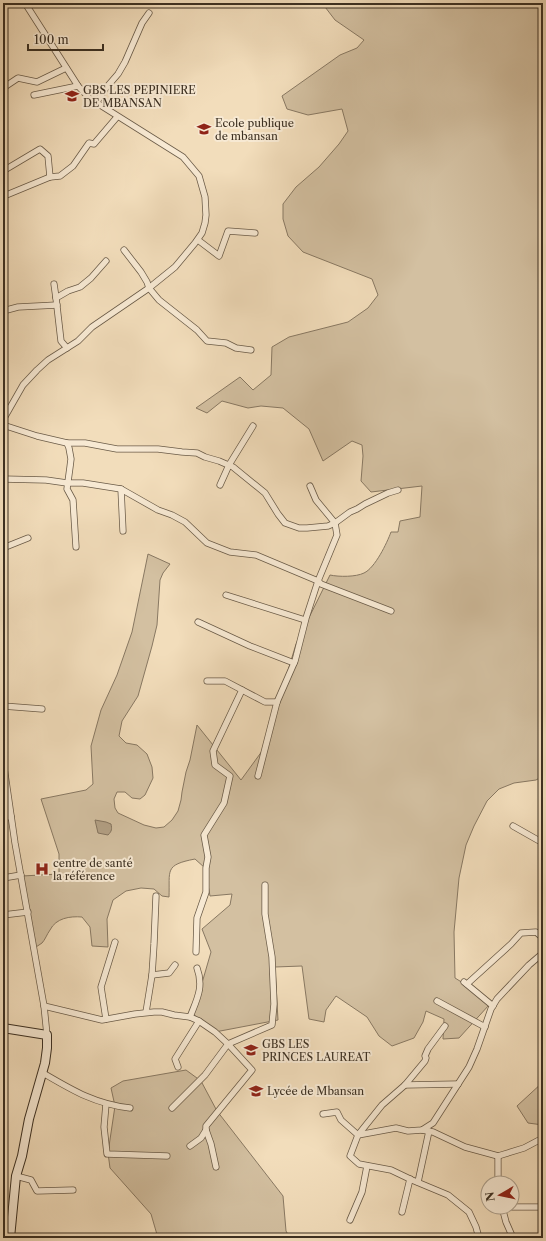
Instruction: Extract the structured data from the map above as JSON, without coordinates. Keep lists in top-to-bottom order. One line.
{"places":{"school or university":["GBS LES PEPINIERE DE MBANSAN","Ecole publique de mbansan","GBS LES PRINCES LAUREAT","Lycée de Mbansan"],"hospital":["centre de santé la référence"]},"scale_bar":"100 m","north":"left"}
